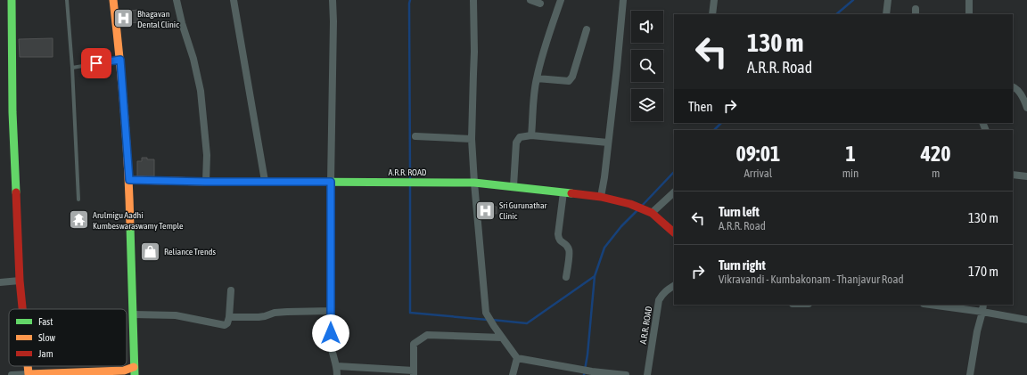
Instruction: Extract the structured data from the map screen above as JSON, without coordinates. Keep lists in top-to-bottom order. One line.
{"streets":{"street":["A.R.R. ROAD"]},"places":{"hospital":["Bhagavan Dental Clinic","Sri Gurunathar Clinic"],"temple":["Arulmigu Aadhi Kumbeswaraswamy Temple"],"shop":["Reliance Trends"]},"legend":["Fast","Slow","Jam"],"page":{"turn":["130 m","A.R.R. Road"],"then":"Then","eta":["09:01","Arrival","1","min","420","m"],"list":[{"name":"Turn left","note":"A.R.R. Road","value":"130 m"},{"name":"Turn right","note":"Vikravandi - Kumbakonam - Thanjavur Road","value":"170 m"}]}}
